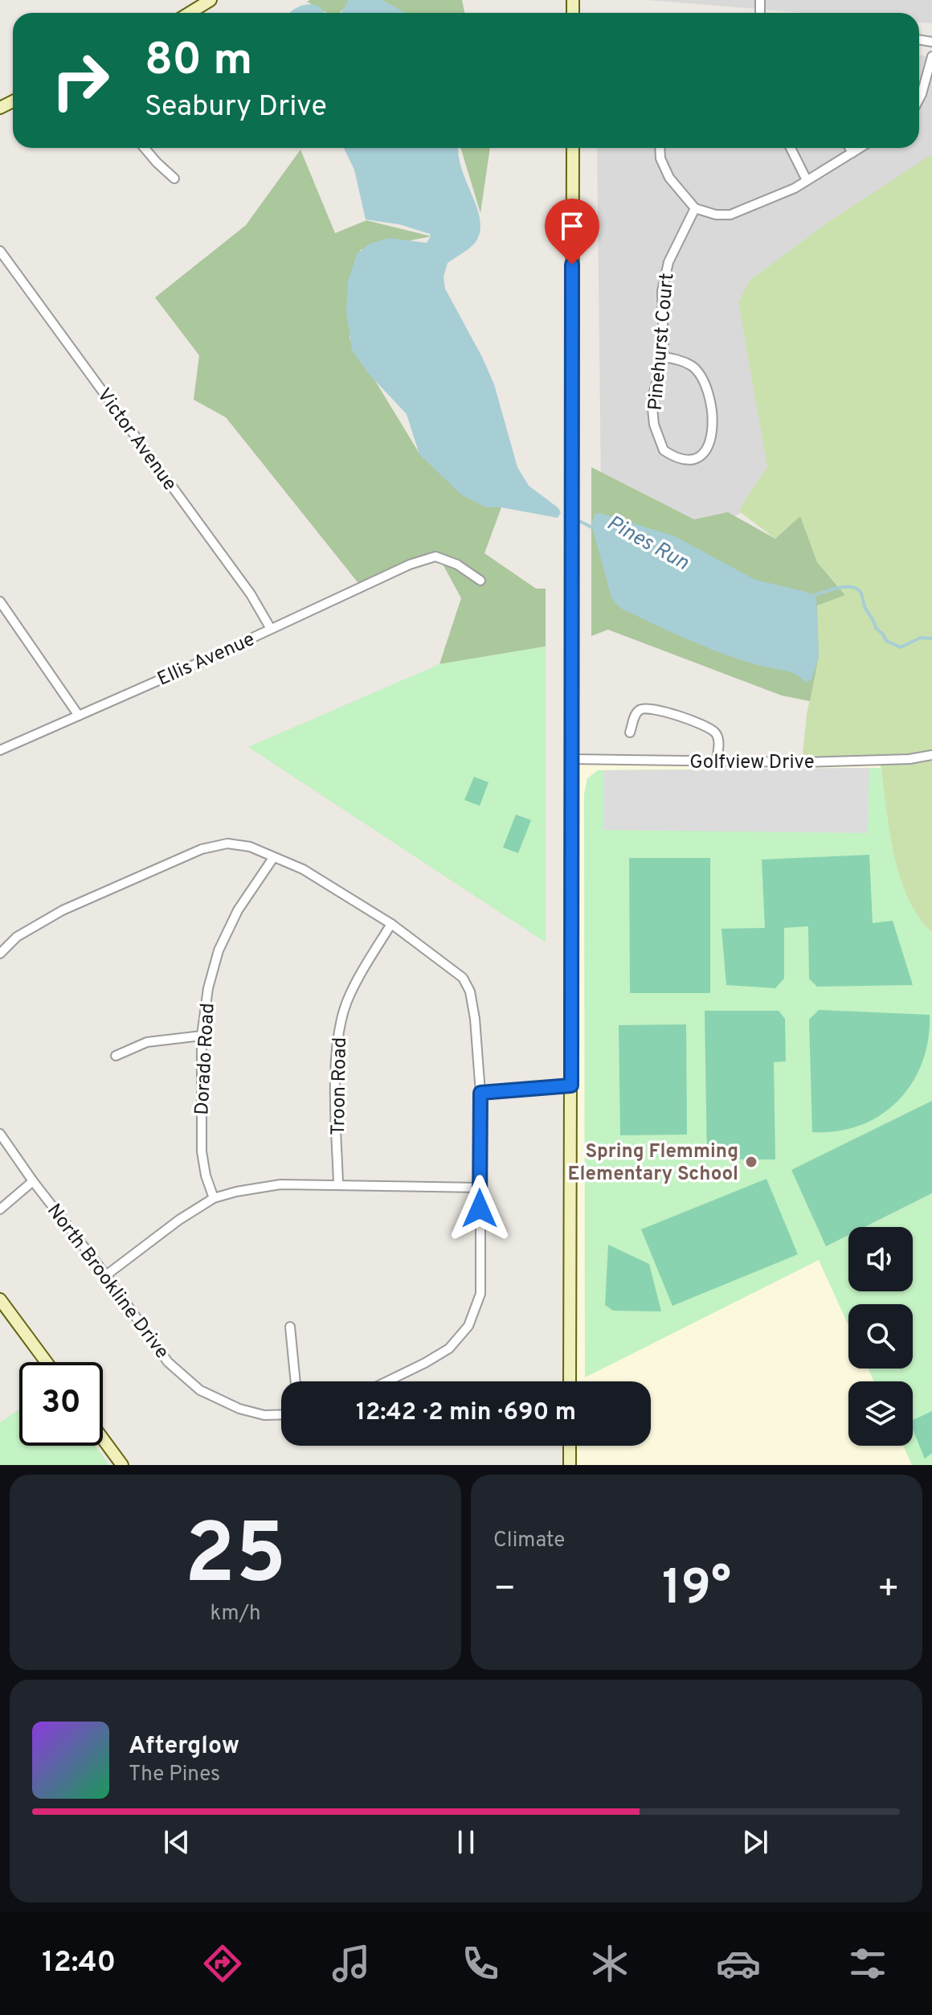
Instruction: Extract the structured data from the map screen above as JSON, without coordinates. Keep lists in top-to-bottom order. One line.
{"streets":{"street":["Pinehurst Court","Victor Avenue","Ellis Avenue","Golfview Drive","Dorado Road","Troon Road","North Brookline Drive"]},"crossings":[["Victor Avenue","Ellis Avenue"]],"water":["Pines Run"],"places":["Spring Flemming Elementary School"],"page":{"turn":["80 m","Seabury Drive"],"limit":"30","trip":"12:42 · 2 min · 690 m","tile":[["25","km/h"],"Climate"],"heat":["−","19°","+"],"song":["Afterglow","The Pines"],"tabs":"12:40"}}
